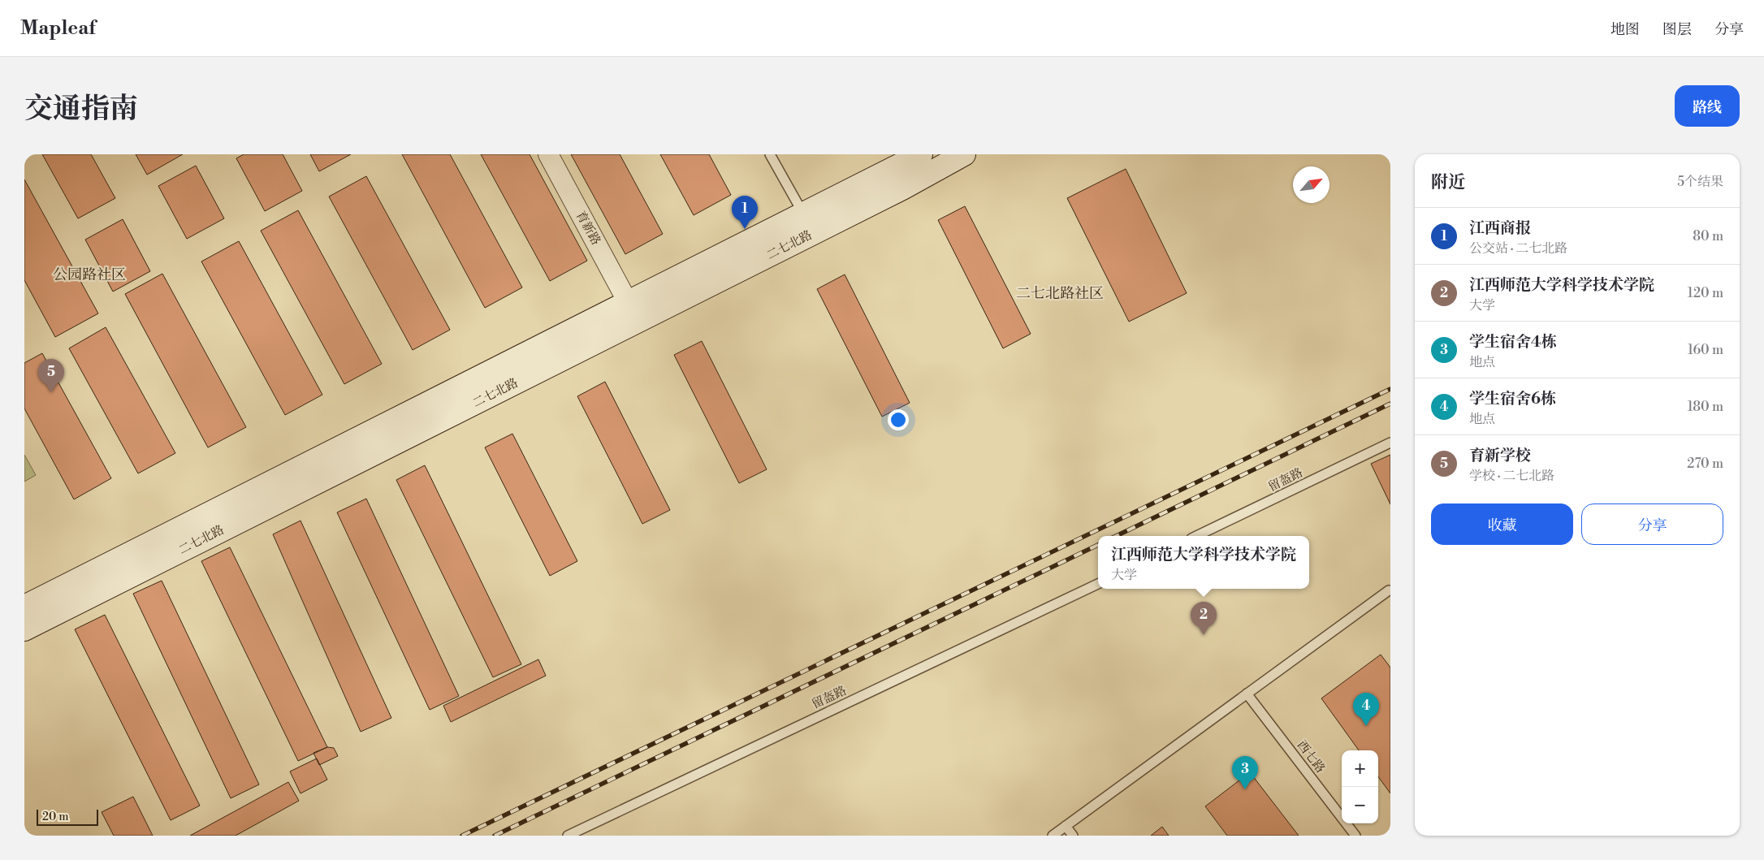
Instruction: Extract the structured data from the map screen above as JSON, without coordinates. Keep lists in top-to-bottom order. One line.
{"streets":{"main road":["二七北路"],"street":["育新路"],"lane":["留盔路","西七路"]},"crossings":[["育新路","二七北路"]],"districts":["公园路社区","二七北路社区"],"scale_bar":"20 m","north":"top right","page":{"header":"Mapleaf","nav":["地图","图层","分享"],"title":"交通指南","buttons":["路线",["收藏","分享"]],"heading":["附近","5个结果"],"pins":["1","5","2","4","3"],"list":[{"mark":"1","name":"江西商报","note":"公交站 · 二七北路","value":"80 m"},{"mark":"2","name":"江西师范大学科学技术学院","note":"大学","value":"120 m"},{"mark":"3","name":"学生宿舍4栋","note":"地点","value":"160 m"},{"mark":"4","name":"学生宿舍6栋","note":"地点","value":"180 m"},{"mark":"5","name":"育新学校","note":"学校 · 二七北路","value":"270 m"}],"popup":["江西师范大学科学技术学院","大学"],"map_buttons":["+","−"],"scale":"20 m"}}
